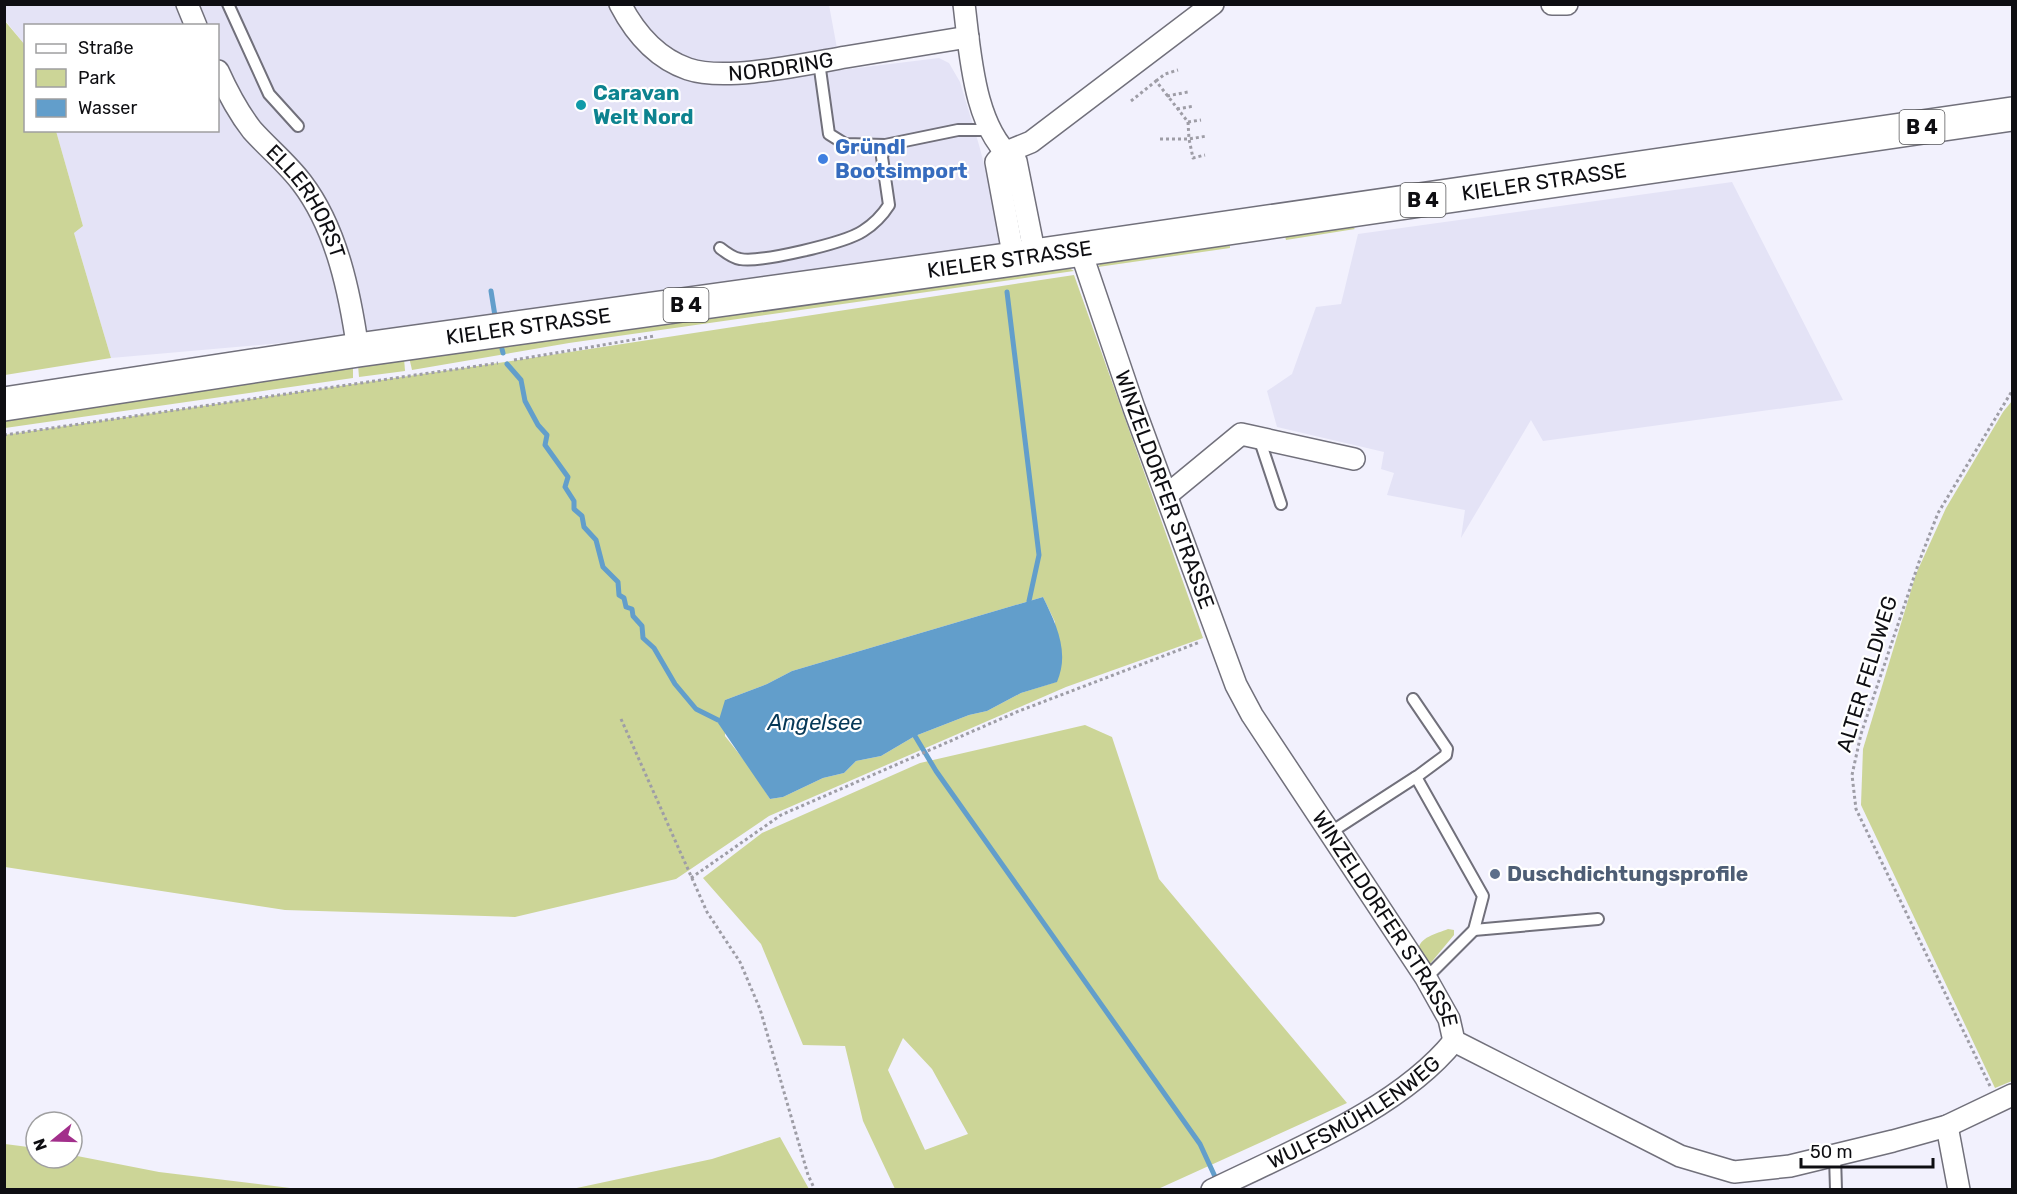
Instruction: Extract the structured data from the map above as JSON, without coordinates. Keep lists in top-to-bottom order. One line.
{"streets":{"main road":["B 4","KIELER STRASSE"],"street":["NORDRING","ELLERHORST","WINZELDORFER STRASSE","WULFSMÜHLENWEG"],"path":["ALTER FELDWEG"]},"crossings":[["KIELER STRASSE","ELLERHORST"],["KIELER STRASSE","WINZELDORFER STRASSE"],["WINZELDORFER STRASSE","ALTER FELDWEG"],["WINZELDORFER STRASSE","WULFSMÜHLENWEG"]],"water":["Angelsee"],"places":["Caravan Welt Nord","Gründl Bootsimport","Duschdichtungsprofile"],"legend":["Straße","Park","Wasser"],"scale_bar":"50 m","north":"left"}
